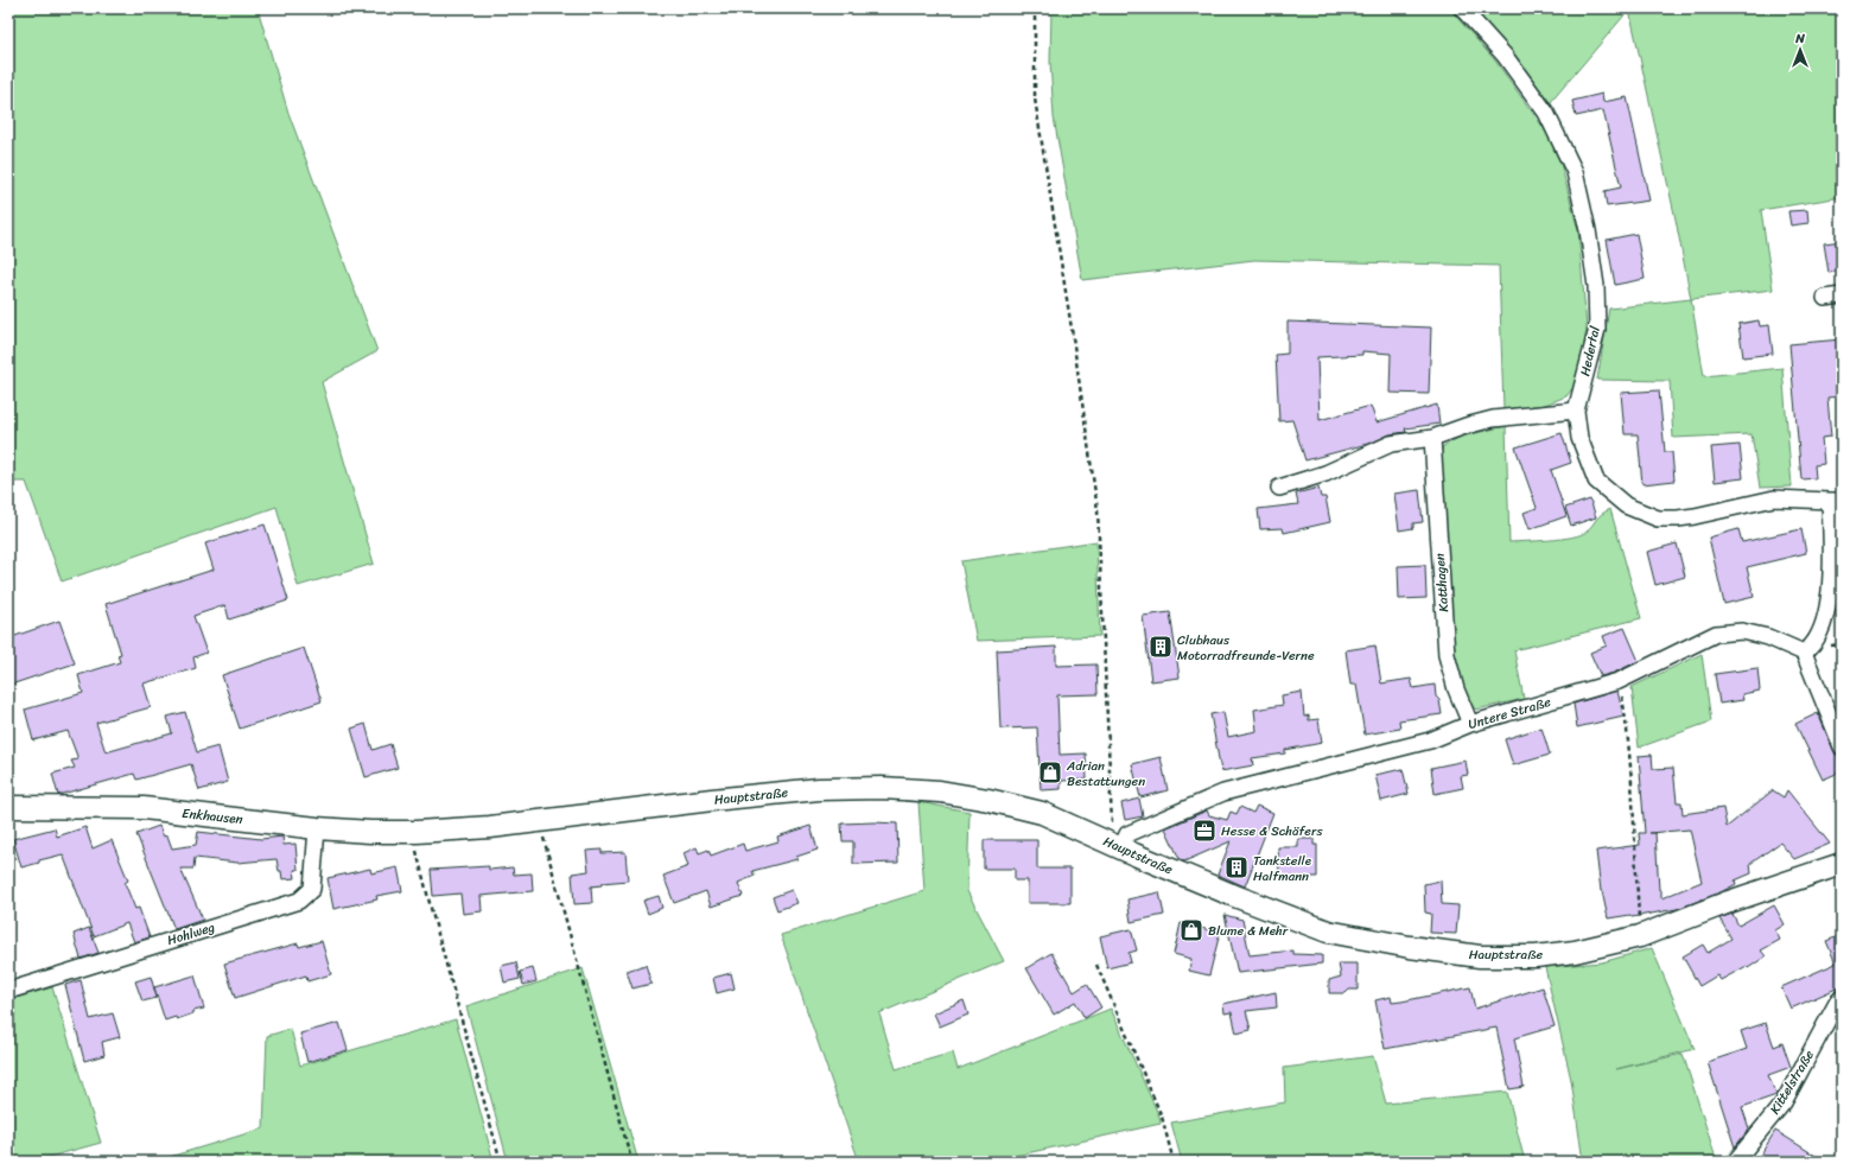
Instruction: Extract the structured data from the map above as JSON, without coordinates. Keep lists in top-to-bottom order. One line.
{"streets":{"main road":["Hauptstraße","Enkhausen"],"street":["Hedertal","Katthagen","Untere Straße","Hohlweg","Kittelstraße"]},"crossings":[["Katthagen","Untere Straße"],["Untere Straße","Hauptstraße"],["Hauptstraße","Enkhausen"],["Enkhausen","Hohlweg"]],"places":{"building":["Clubhaus Motorradfreunde-Verne","Tankstelle Halfmann"],"shop":["Adrian Bestattungen","Blume & Mehr"],"office":["Hesse & Schäfers"]},"north":"top"}
